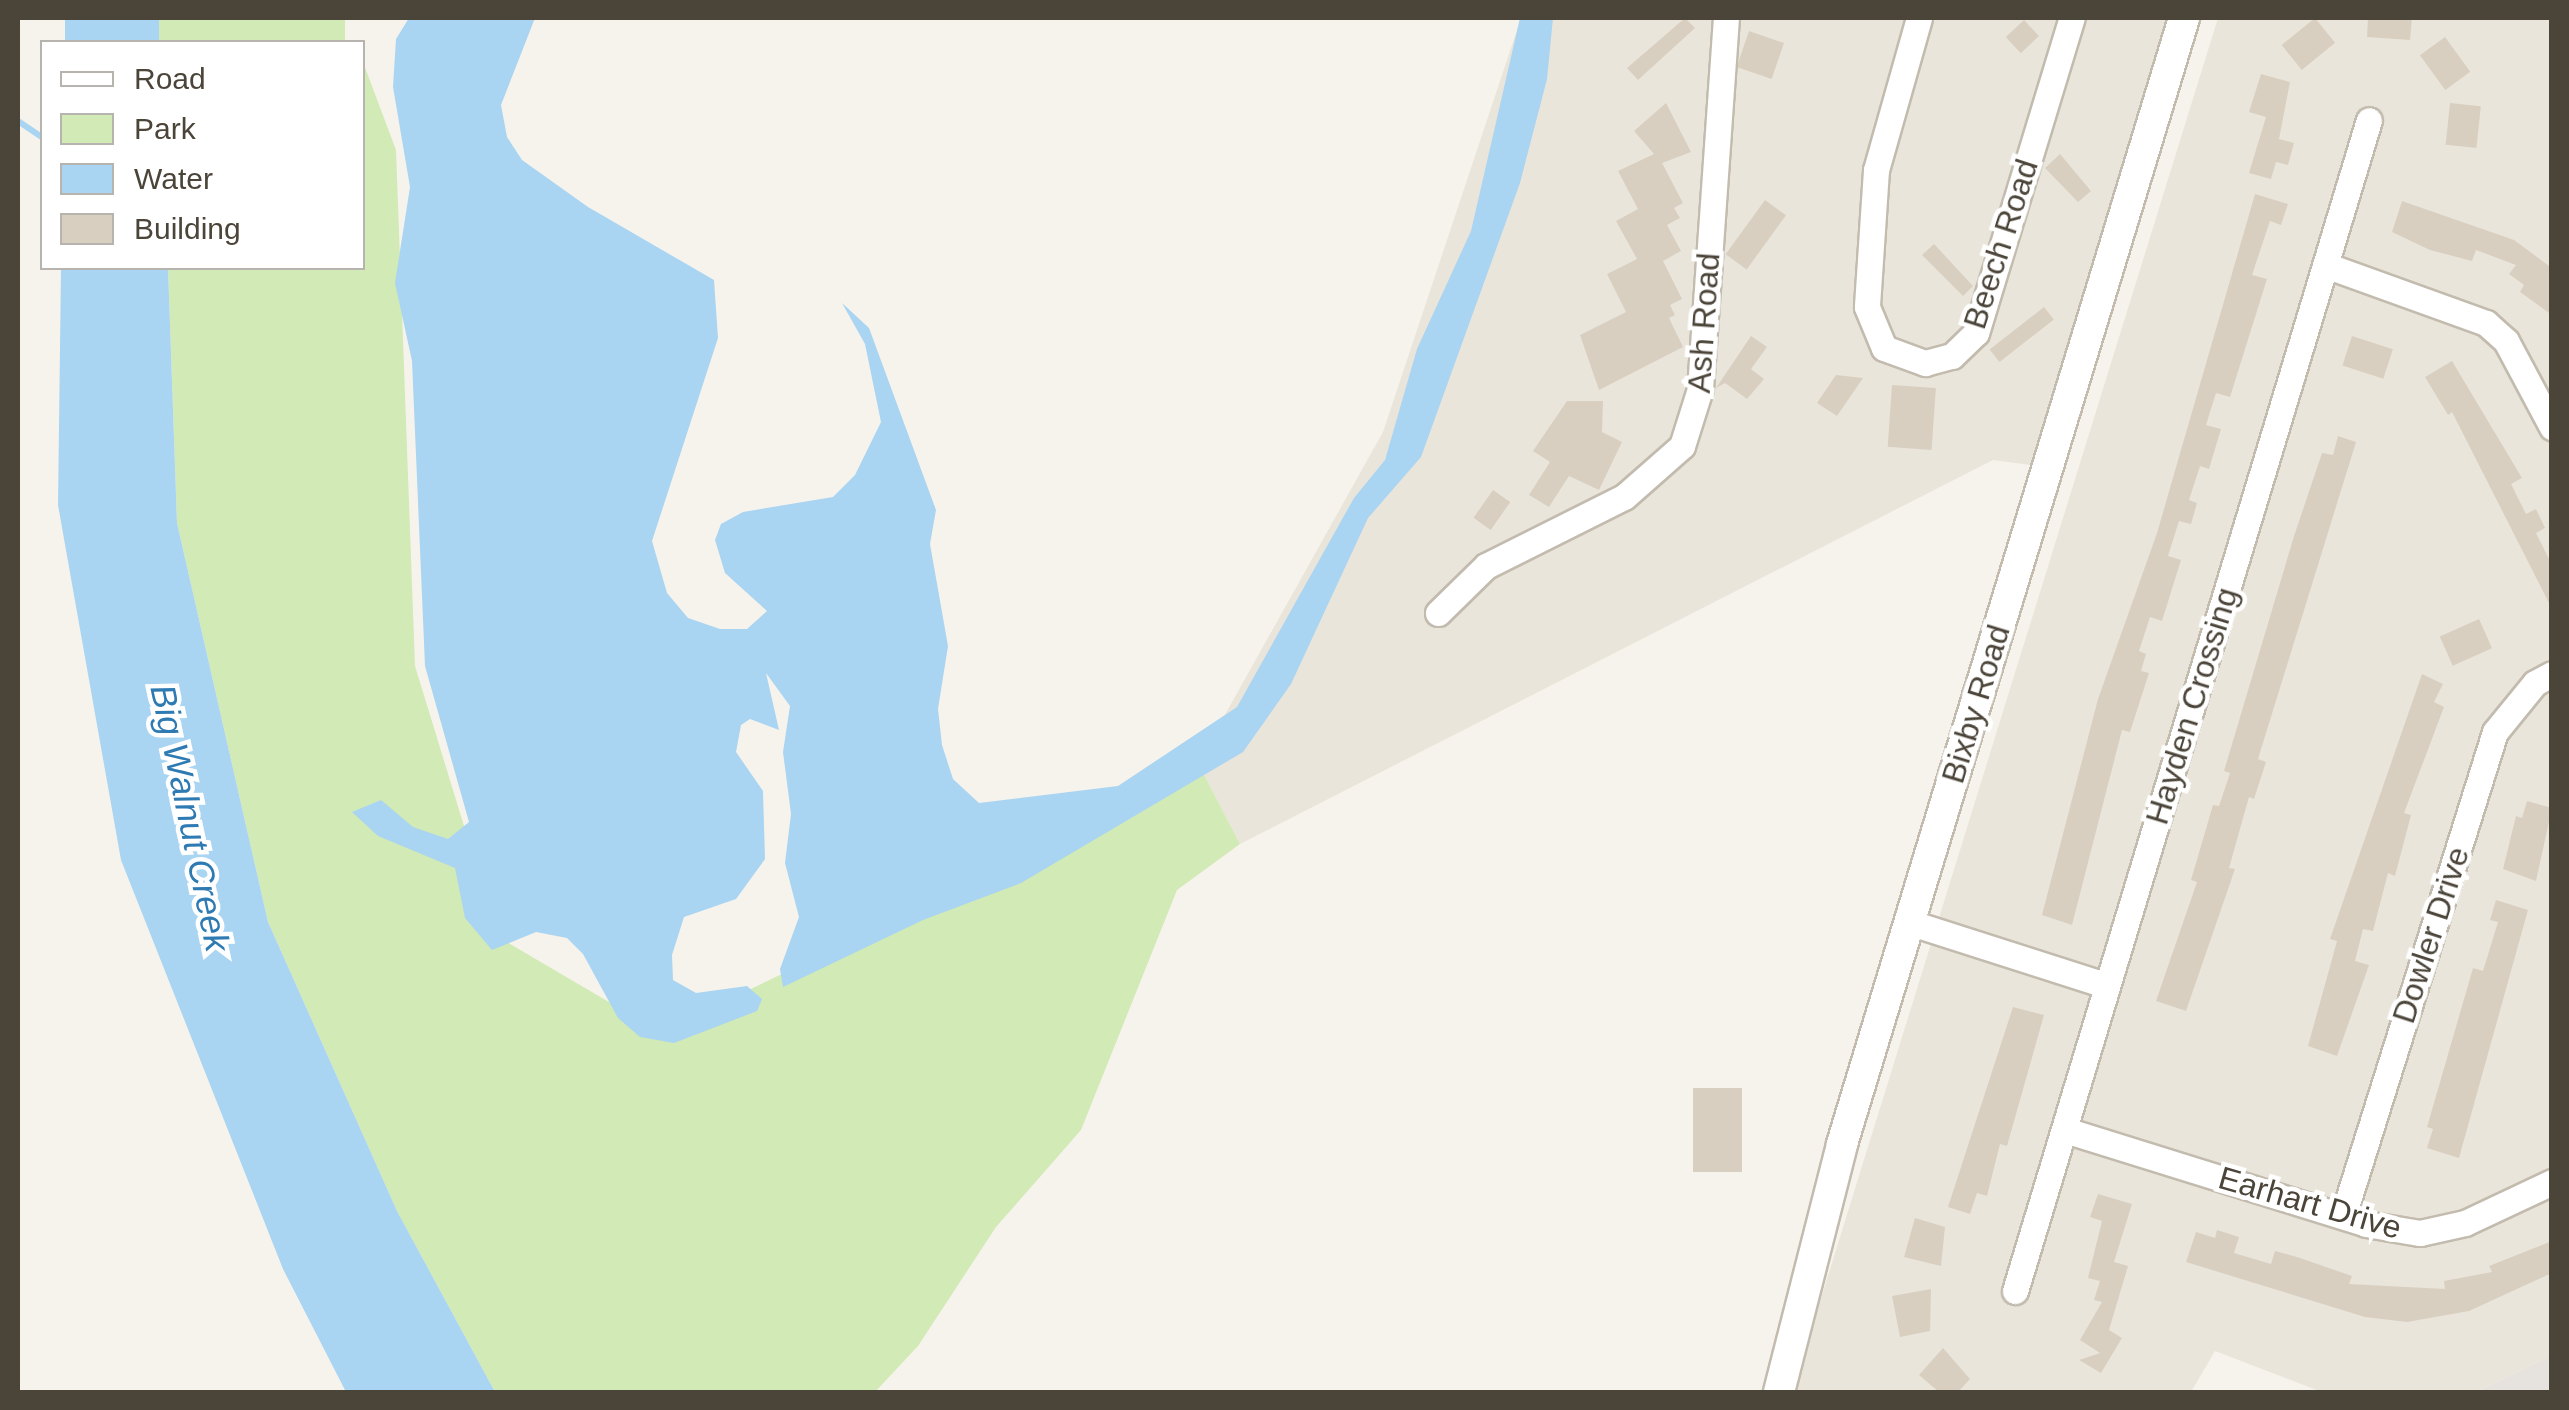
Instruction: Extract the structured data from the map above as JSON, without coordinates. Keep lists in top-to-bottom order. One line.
{"streets":{"street":["Beech Road","Ash Road","Bixby Road","Hayden Crossing","Dowler Drive","Earhart Drive"]},"crossings":[["Hayden Crossing","Earhart Drive"],["Dowler Drive","Earhart Drive"]],"water":["Big Walnut Creek"],"legend":["Road","Park","Water","Building"]}
